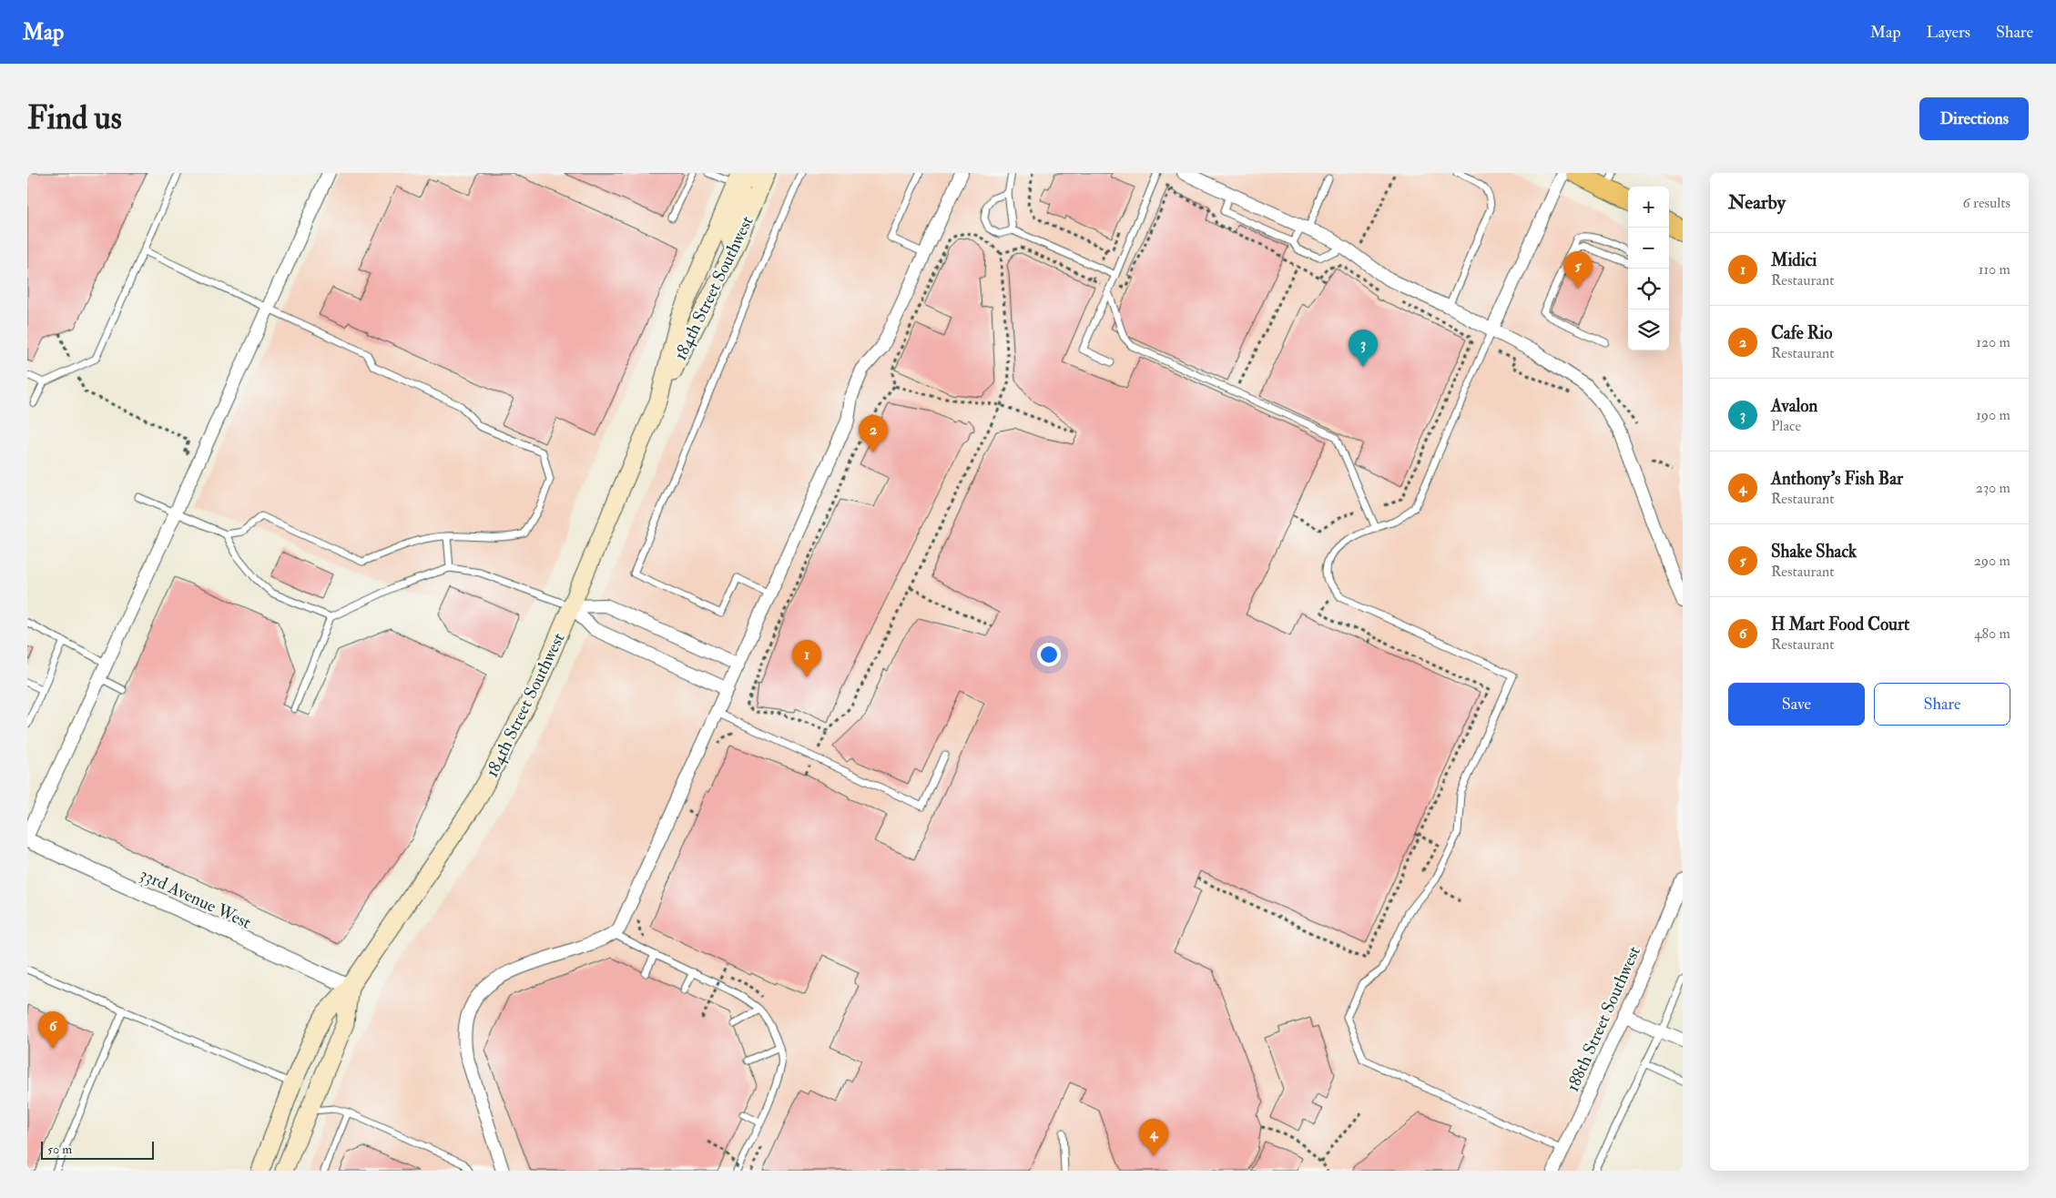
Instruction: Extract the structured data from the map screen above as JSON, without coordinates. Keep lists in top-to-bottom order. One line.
{"streets":{"main road":["184th Street Southwest"],"street":["33rd Avenue West","188th Street Southwest"]},"crossings":[["184th Street Southwest","33rd Avenue West"]],"scale_bar":"50 m","page":{"header":"Map","nav":["Map","Layers","Share"],"buttons":["Directions",["Save","Share"]],"title":"Find us","heading":["Nearby","6 results"],"map_buttons":["+","−"],"list":[{"mark":"1","name":"Midici","note":"Restaurant","value":"110 m"},{"mark":"2","name":"Cafe Rio","note":"Restaurant","value":"120 m"},{"mark":"3","name":"Avalon","note":"Place","value":"190 m"},{"mark":"4","name":"Anthony's Fish Bar","note":"Restaurant","value":"230 m"},{"mark":"5","name":"Shake Shack","note":"Restaurant","value":"290 m"},{"mark":"6","name":"H Mart Food Court","note":"Restaurant","value":"480 m"}],"pins":["5","3","2","1","6","4"],"scale":"50 m"}}
